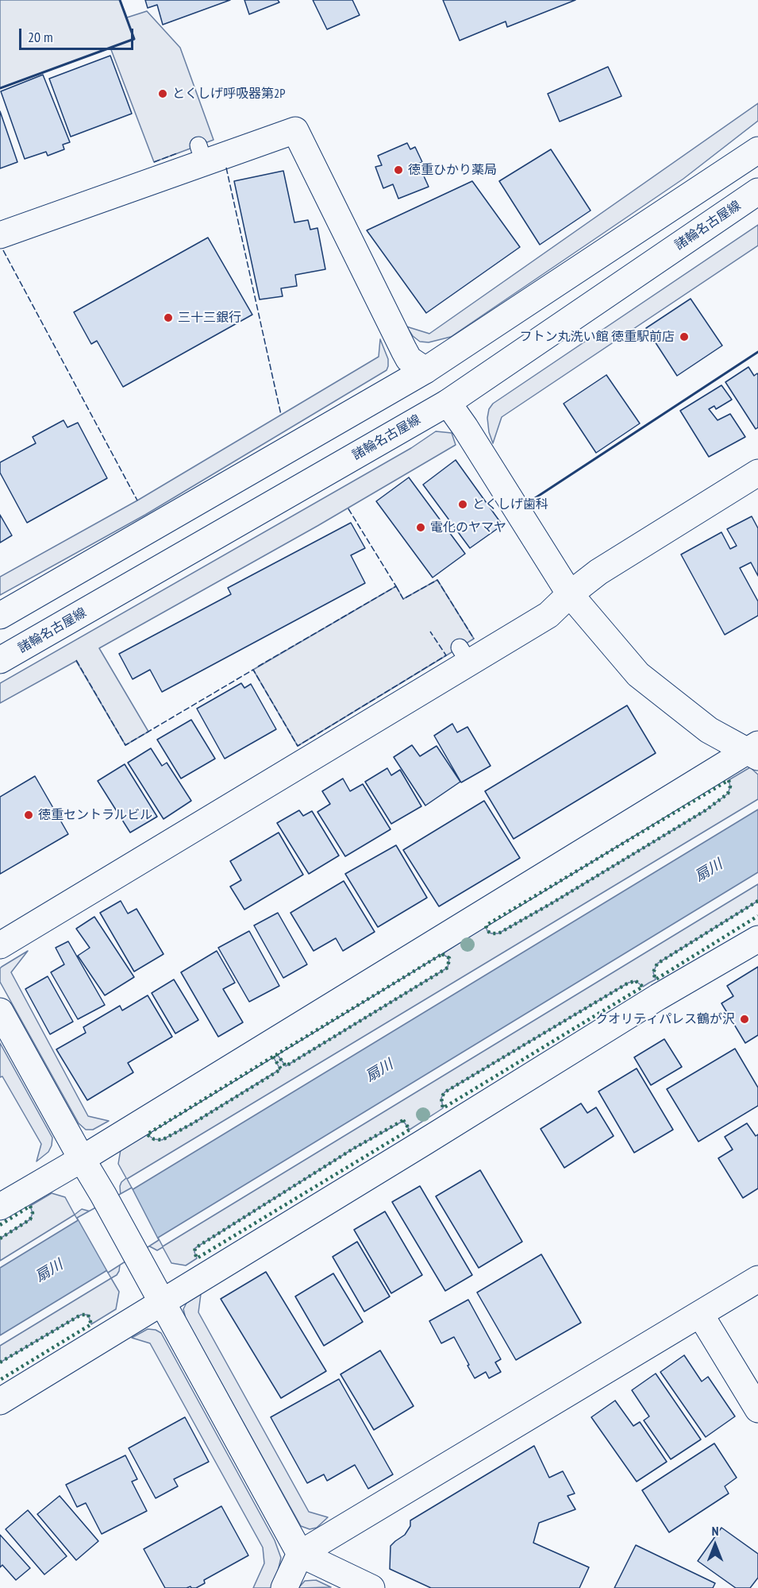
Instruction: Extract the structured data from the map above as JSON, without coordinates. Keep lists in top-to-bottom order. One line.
{"streets":{"street":["諸輪名古屋線"]},"water":["扇川"],"places":["とくしげ呼吸器第2P","徳重ひかり薬局","三十三銀行","フトン丸洗い館 徳重駅前店","とくしげ歯科","電化のヤマヤ","徳重セントラルビル","クオリティパレス鶴が沢"],"scale_bar":"20 m","north":"top"}
